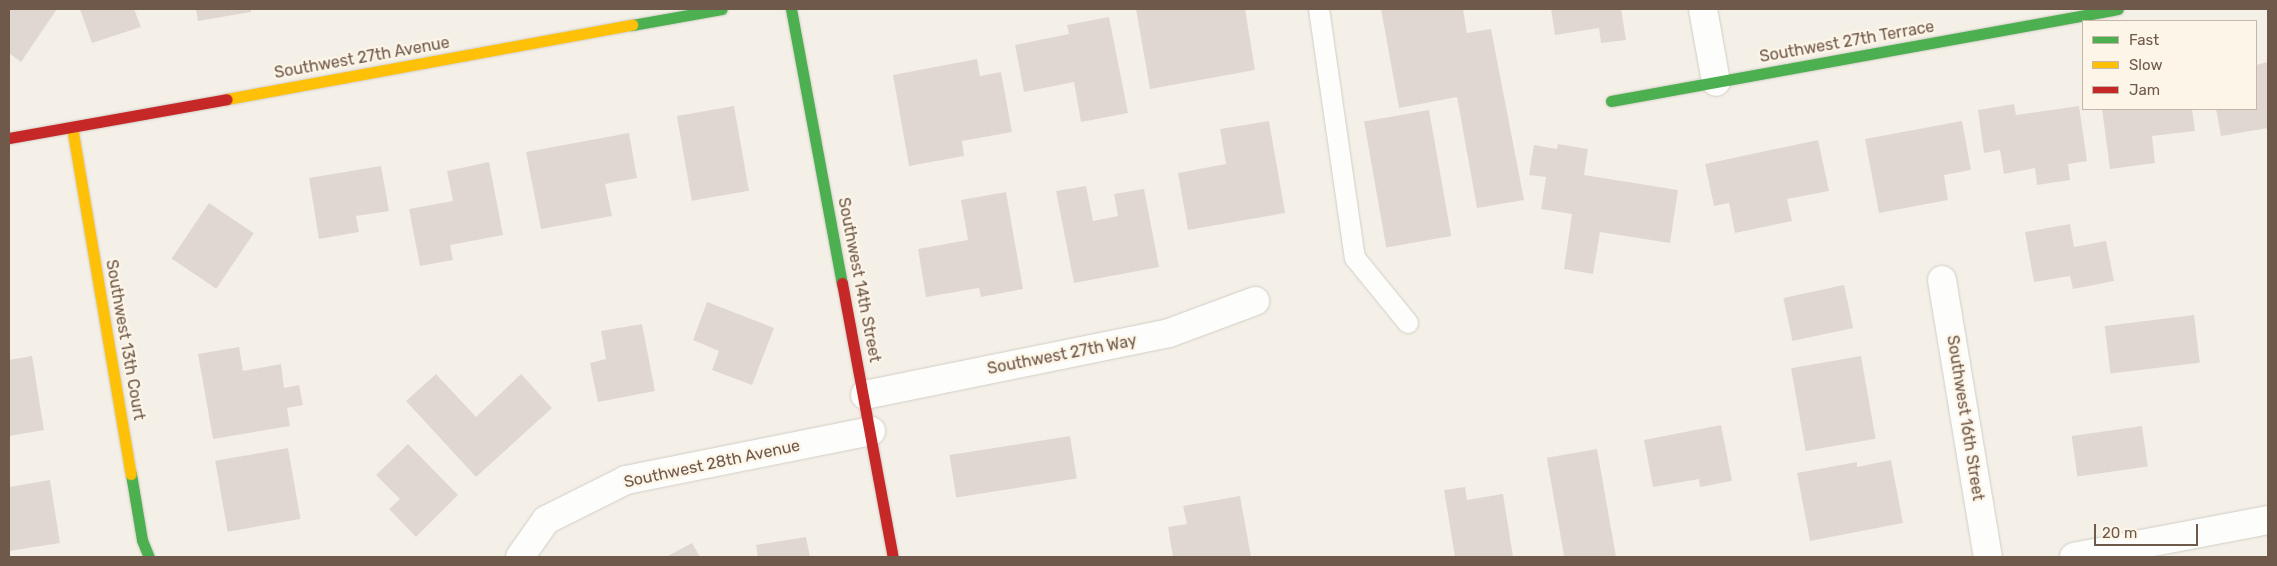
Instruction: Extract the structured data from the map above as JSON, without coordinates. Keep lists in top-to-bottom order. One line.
{"streets":{"street":["Southwest 27th Terrace","Southwest 27th Avenue","Southwest 14th Street","Southwest 13th Court","Southwest 27th Way","Southwest 16th Street","Southwest 28th Avenue"]},"crossings":[["Southwest 27th Avenue","Southwest 13th Court"],["Southwest 14th Street","Southwest 27th Way"],["Southwest 14th Street","Southwest 28th Avenue"]],"legend":["Fast","Slow","Jam"],"scale_bar":"20 m"}
